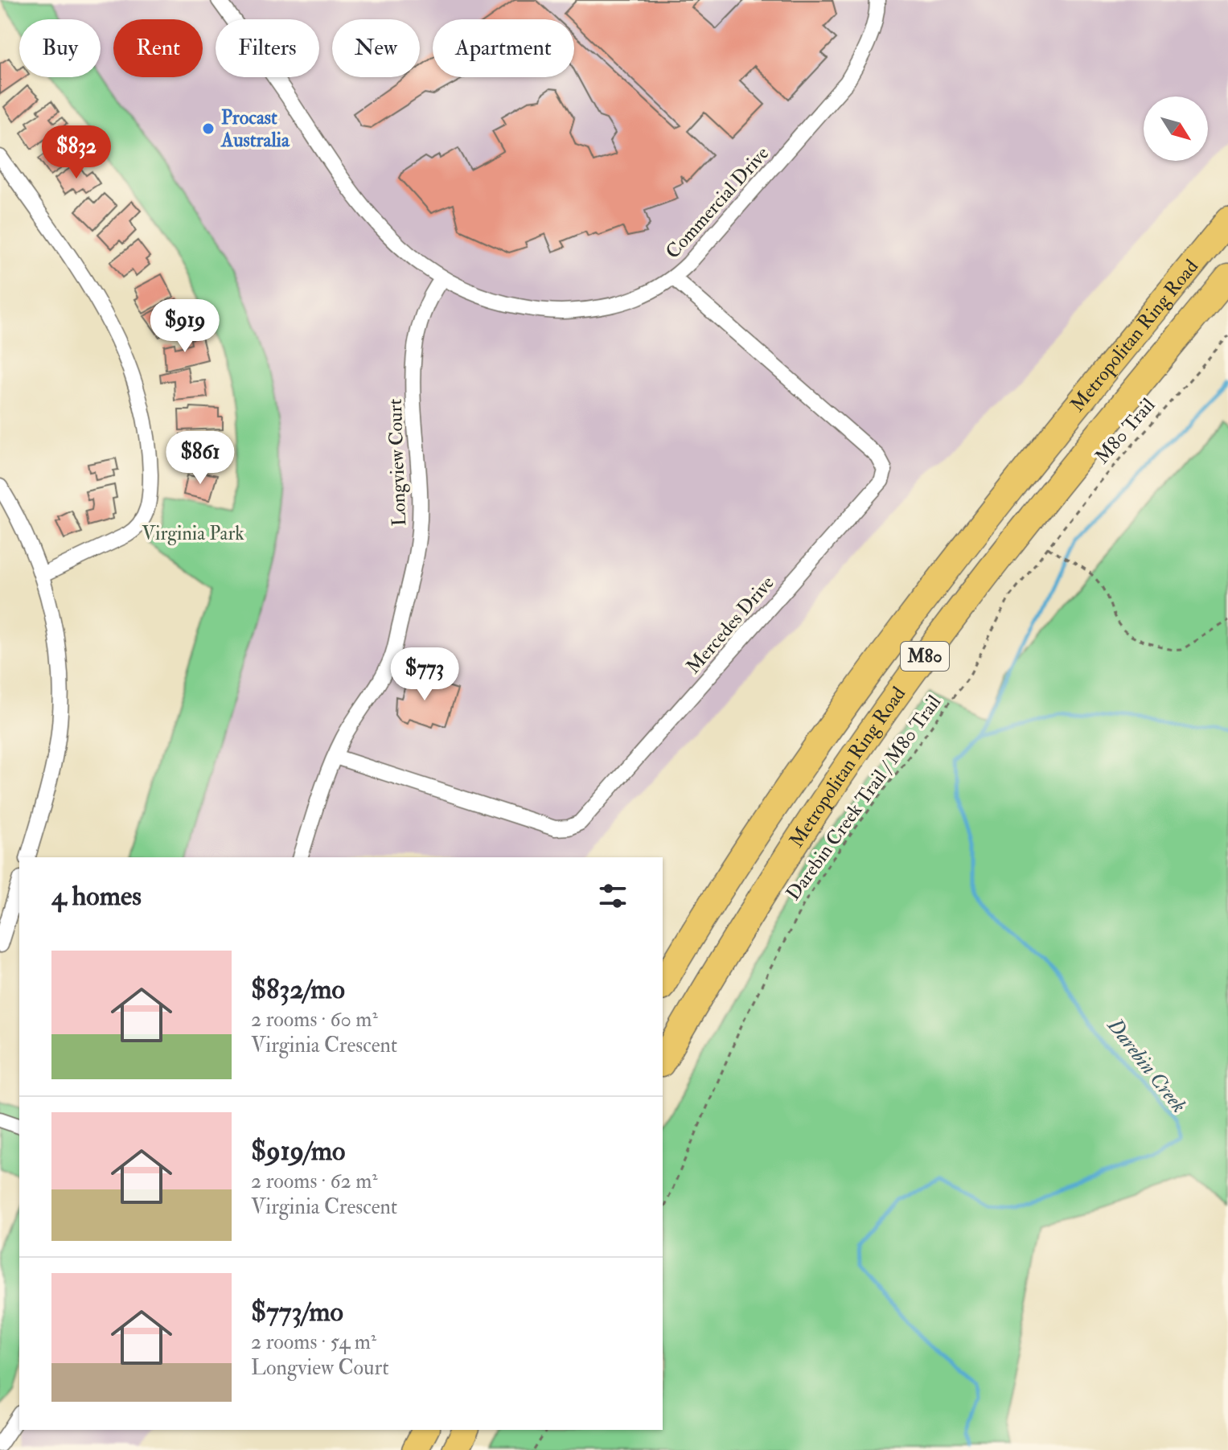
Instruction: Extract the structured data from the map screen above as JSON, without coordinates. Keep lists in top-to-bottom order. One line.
{"streets":{"highway":["Metropolitan Ring Road","M80"],"street":["Commercial Drive","Longview Court","Mercedes Drive"],"path":["M80 Trail","Darebin Creek Trail / M80 Trail"]},"crossings":[["Commercial Drive","Longview Court"],["Commercial Drive","Mercedes Drive"],["M80 Trail","Darebin Creek Trail / M80 Trail"],["Longview Court","Mercedes Drive"]],"water":["Darebin Creek"],"parks":["Virginia Park"],"places":["Procast Australia"],"north":"bottom right","page":{"chip":["Buy","Rent","Filters","New","Apartment"],"price":["$832","$919","$861","$773"],"heading":"4 homes","list":[{"name":"$832/mo","note":"2 rooms · 60 m² · Virginia Crescent"},{"name":"$919/mo","note":"2 rooms · 62 m² · Virginia Crescent"},{"name":"$773/mo","note":"2 rooms · 54 m² · Longview Court"}]}}
